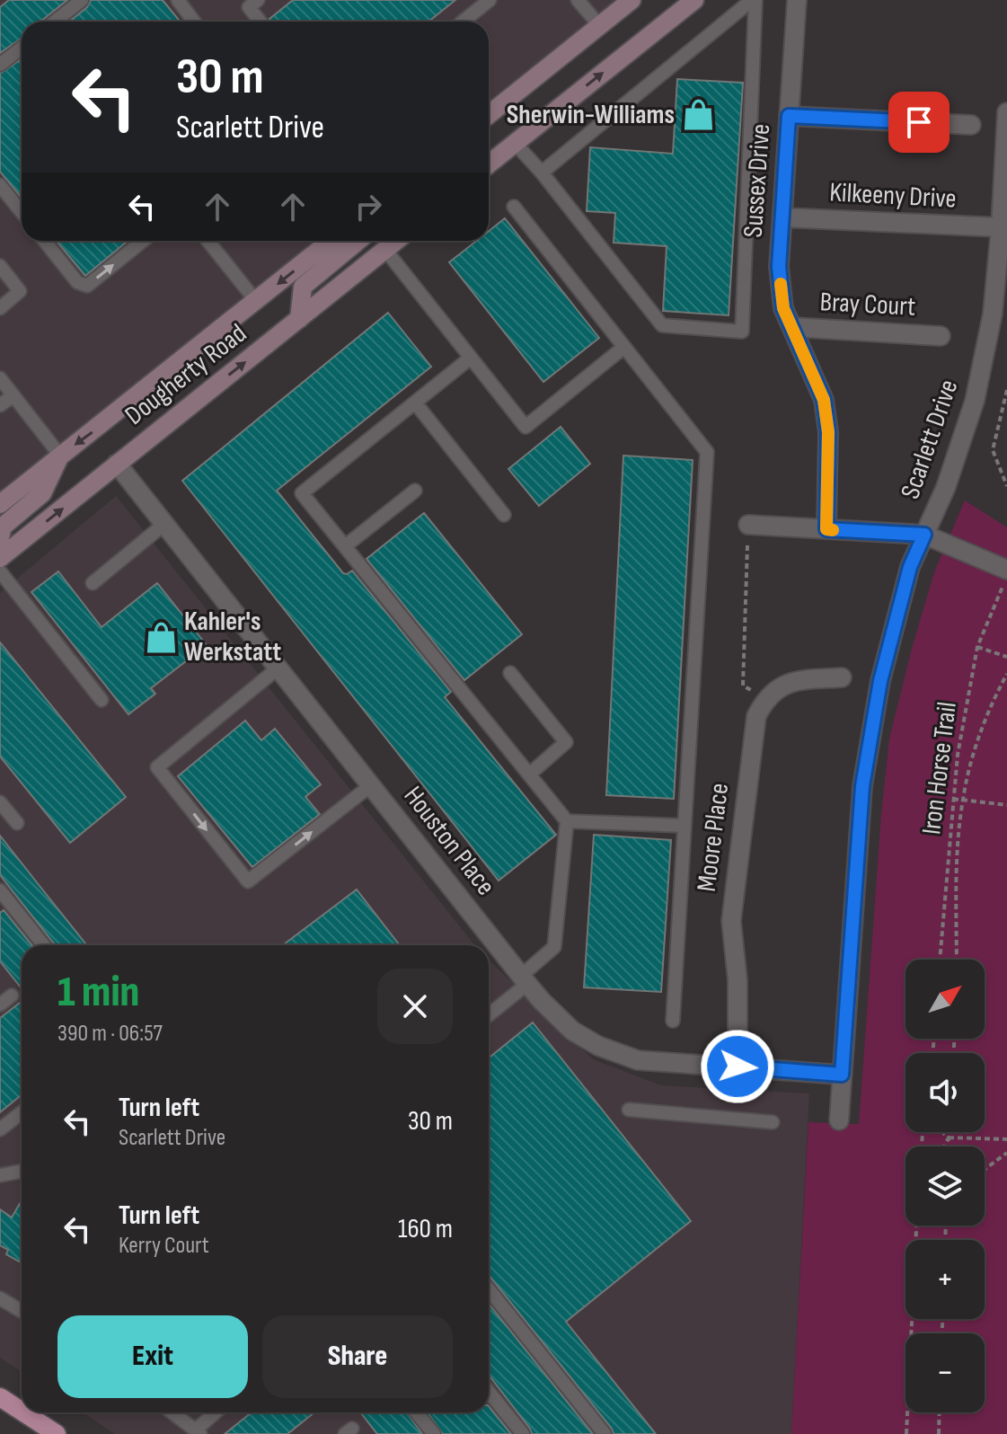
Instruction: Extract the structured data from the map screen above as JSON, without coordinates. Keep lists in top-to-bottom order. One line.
{"streets":{"main road":["Dougherty Road"],"street":["Sussex Drive","Kilkeeny Drive","Bray Court","Scarlett Drive","Moore Place","Houston Place"],"path":["Iron Horse Trail"]},"crossings":[["Sussex Drive","Kilkeeny Drive"],["Sussex Drive","Bray Court"],["Kilkeeny Drive","Scarlett Drive"],["Dougherty Road","Houston Place"],["Scarlett Drive","Houston Place"],["Moore Place","Houston Place"]],"places":{"shop":["Sherwin-Williams","Kahler's Werkstatt"]},"north":"top right","page":{"turn":["30 m","Scarlett Drive"],"heading":["1 min","390 m · 06:57"],"map_buttons":["+","−"],"list":[{"name":"Turn left","note":"Scarlett Drive","value":"30 m"},{"name":"Turn left","note":"Kerry Court","value":"160 m"}],"buttons":["Exit","Share"]}}
